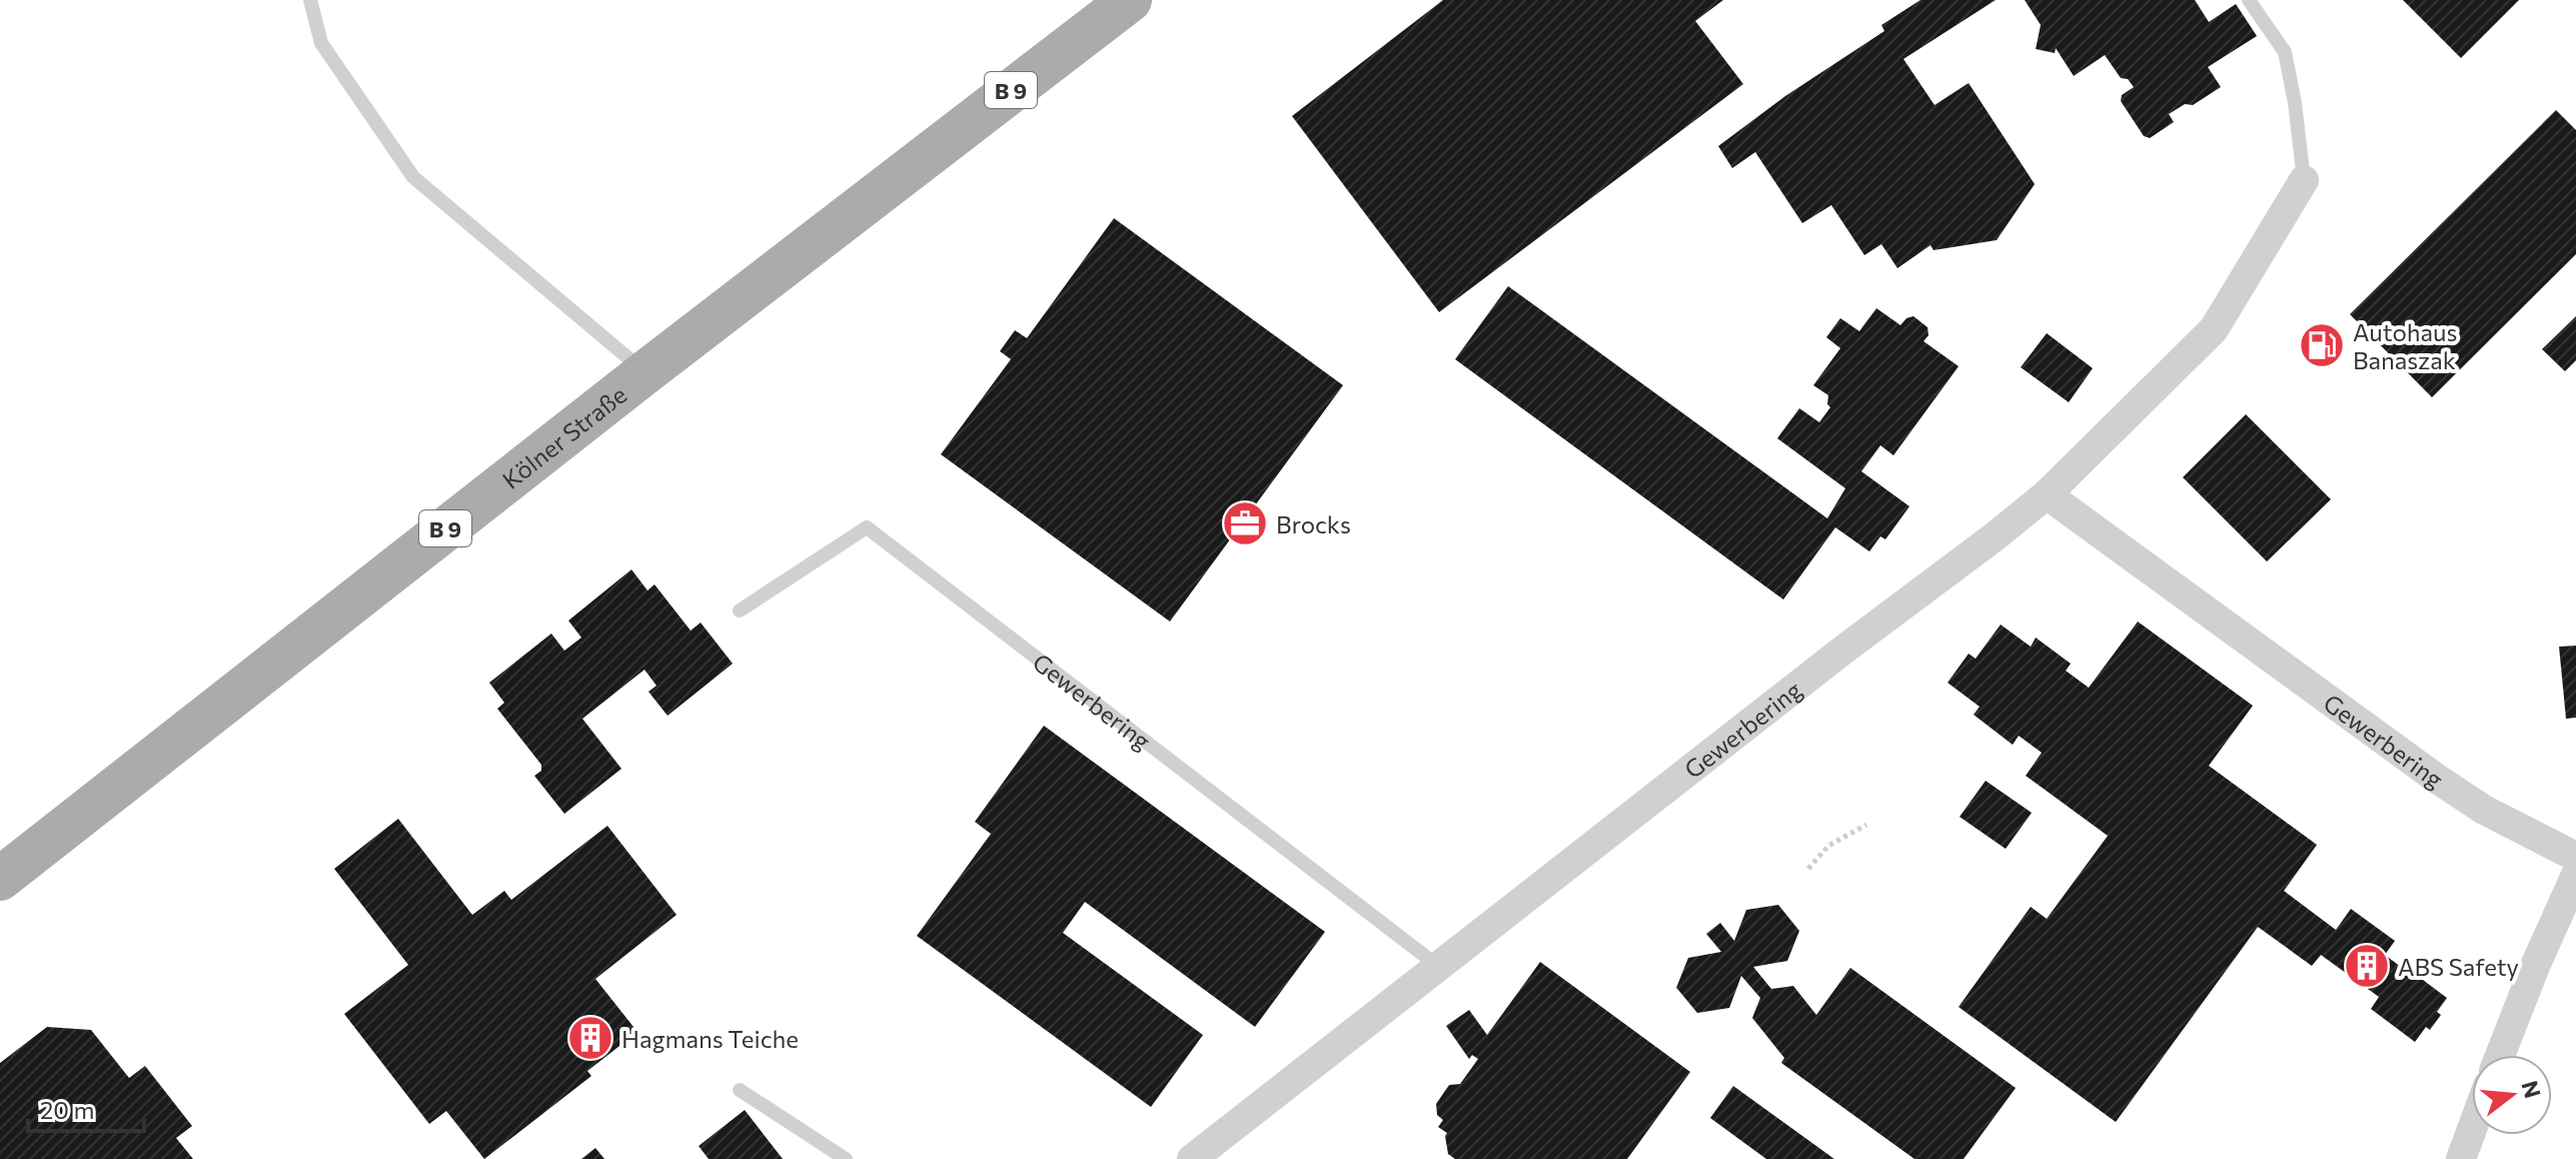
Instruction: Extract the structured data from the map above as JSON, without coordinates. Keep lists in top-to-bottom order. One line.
{"streets":{"main road":["B 9","Kölner Straße"],"street":["Gewerbering"]},"places":{"fuel station":["Autohaus Banaszak"],"office":["Brocks"],"building":["ABS Safety","Hagmans Teiche"]},"scale_bar":"20 m","north":"right"}
